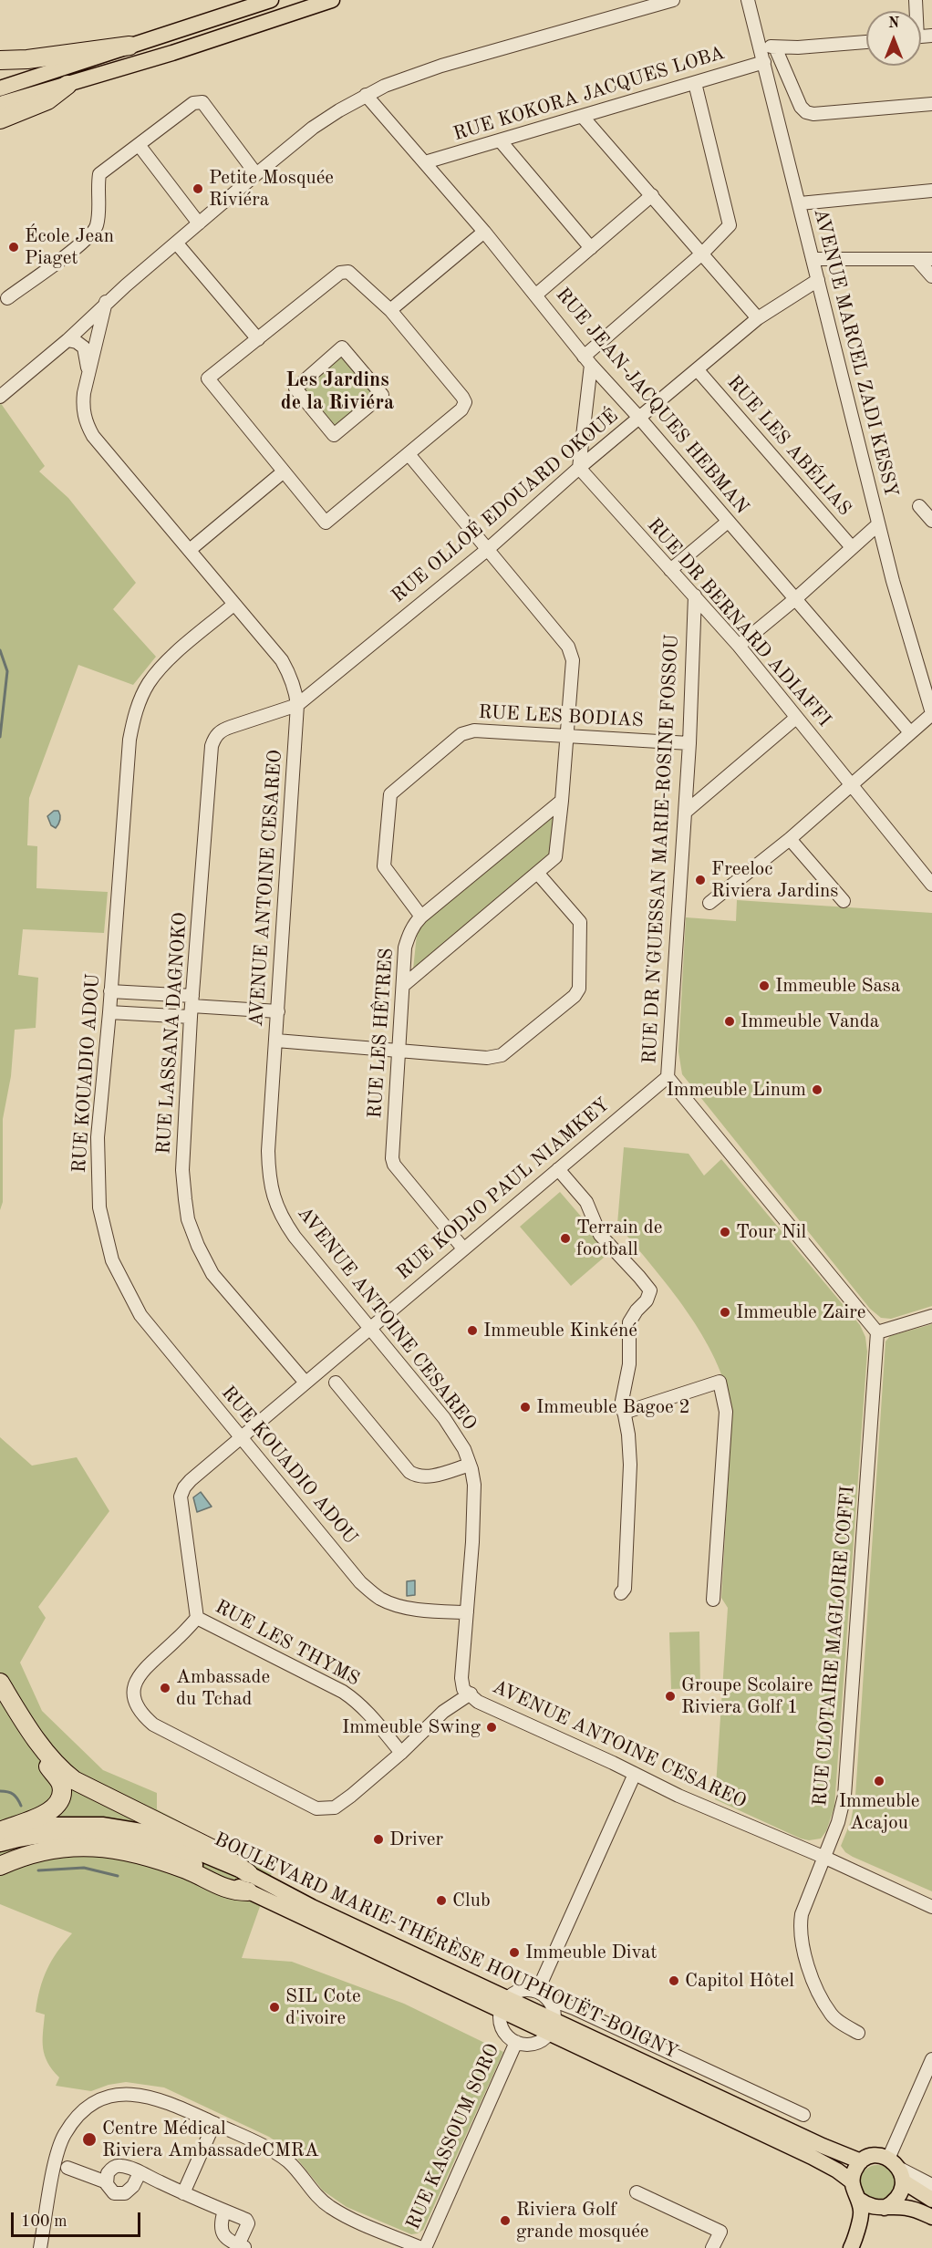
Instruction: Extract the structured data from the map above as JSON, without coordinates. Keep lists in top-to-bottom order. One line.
{"streets":{"main road":["BOULEVARD MARIE-THÉRÈSE HOUPHOUËT-BOIGNY"],"street":["RUE KOKORA JACQUES LOBA","AVENUE MARCEL ZADI KESSY","RUE JEAN-JACQUES HEBMAN","RUE LES ABÉLIAS","RUE OLLOÉ EDOUARD OKOUÉ","RUE DR BERNARD ADIAFFI","RUE LES BODIAS","RUE DR N'GUESSAN MARIE-ROSINE FOSSOU","AVENUE ANTOINE CESAREO","RUE LASSANA DAGNOKO","RUE LES HÊTRES","RUE KOUADIO ADOU","RUE KODJO PAUL NIAMKEY","RUE LES THYMS","RUE CLOTAIRE MAGLOIRE COFFI","RUE KASSOUM SORO"]},"crossings":[["RUE KOKORA JACQUES LOBA","AVENUE MARCEL ZADI KESSY"],["RUE KOKORA JACQUES LOBA","RUE JEAN-JACQUES HEBMAN"],["AVENUE MARCEL ZADI KESSY","RUE OLLOÉ EDOUARD OKOUÉ"],["RUE JEAN-JACQUES HEBMAN","RUE OLLOÉ EDOUARD OKOUÉ"],["RUE LES ABÉLIAS","RUE OLLOÉ EDOUARD OKOUÉ"],["RUE OLLOÉ EDOUARD OKOUÉ","RUE DR BERNARD ADIAFFI"],["RUE OLLOÉ EDOUARD OKOUÉ","AVENUE ANTOINE CESAREO"],["RUE OLLOÉ EDOUARD OKOUÉ","RUE LASSANA DAGNOKO"],["RUE DR BERNARD ADIAFFI","RUE DR N'GUESSAN MARIE-ROSINE FOSSOU"],["RUE LES BODIAS","RUE DR N'GUESSAN MARIE-ROSINE FOSSOU"],["RUE LES BODIAS","RUE LES HÊTRES"],["RUE DR N'GUESSAN MARIE-ROSINE FOSSOU","RUE KODJO PAUL NIAMKEY"],["RUE DR N'GUESSAN MARIE-ROSINE FOSSOU","RUE CLOTAIRE MAGLOIRE COFFI"],["AVENUE ANTOINE CESAREO","RUE LASSANA DAGNOKO"],["AVENUE ANTOINE CESAREO","RUE KOUADIO ADOU"],["AVENUE ANTOINE CESAREO","RUE KODJO PAUL NIAMKEY"],["AVENUE ANTOINE CESAREO","RUE CLOTAIRE MAGLOIRE COFFI"],["RUE LASSANA DAGNOKO","RUE KODJO PAUL NIAMKEY"],["RUE LES HÊTRES","RUE KODJO PAUL NIAMKEY"],["RUE KOUADIO ADOU","RUE KODJO PAUL NIAMKEY"],["RUE KODJO PAUL NIAMKEY","RUE LES THYMS"]],"districts":["Les Jardins de la Riviéra"],"places":["Petite Mosquée Riviéra","École Jean Piaget","Freeloc Riviera Jardins","Immeuble Sasa","Immeuble Vanda","Immeuble Linum","Tour Nil","Terrain de football","Immeuble Zaire","Immeuble Kinkéné","Immeuble Bagoe 2","Ambassade du Tchad","Groupe Scolaire Riviera Golf 1","Immeuble Swing","Immeuble Acajou","Driver","Club","Immeuble Divat","Capitol Hôtel","SIL Cote d'ivoire","Centre Médical Riviera AmbassadeCMRA","Riviera Golf grande mosquée"],"scale_bar":"100 m","north":"top"}
